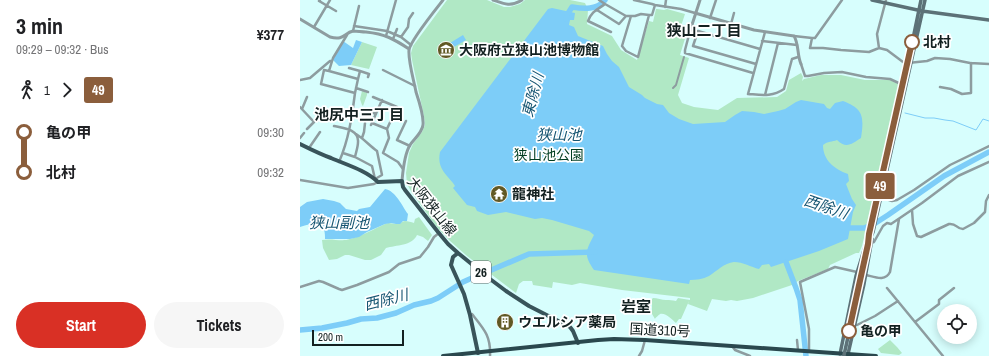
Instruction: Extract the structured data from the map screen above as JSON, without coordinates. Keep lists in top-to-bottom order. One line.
{"streets":{"highway":["国道310号"],"main road":["大阪狭山線","26"]},"crossings":[["大阪狭山線","国道310号"]],"districts":["狭山二丁目","池尻中三丁目","岩室"],"water":["東除川","狭山池","西除川","狭山副池"],"parks":["狭山池公園"],"places":{"other":["北村","亀の甲"],"museum":["大阪府立狭山池博物館"],"temple":["龍神社"],"building":["ウエルシア薬局"]},"lines":["bus line 49"],"scale_bar":"200 m","page":{"heading":["3 min","09:29 – 09:32 · Bus","¥377"],"on_map":"49","legs":["1","49"],"list":[{"name":"亀の甲","value":"09:30"},{"name":"北村","value":"09:32"}],"buttons":["Start","Tickets"],"scale":"200 m"}}
